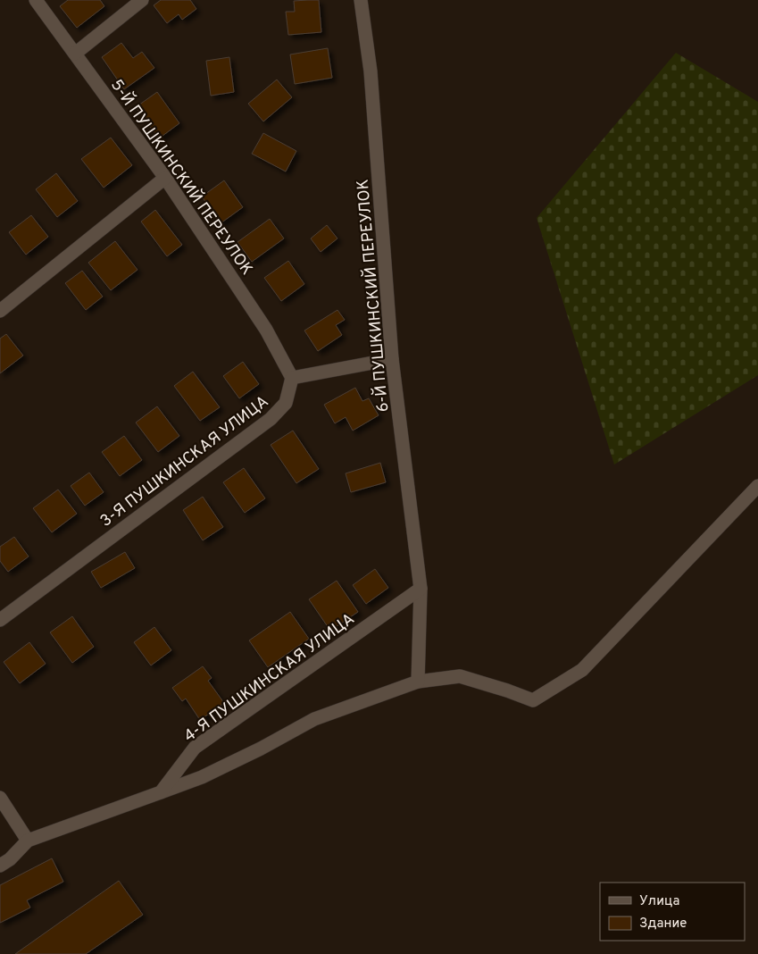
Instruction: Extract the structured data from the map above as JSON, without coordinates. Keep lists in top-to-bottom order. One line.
{"streets":{"street":["5-Й ПУШКИНСКИЙ ПЕРЕУЛОК","6-Й ПУШКИНСКИЙ ПЕРЕУЛОК","3-Я ПУШКИНСКАЯ УЛИЦА","4-Я ПУШКИНСКАЯ УЛИЦА"]},"crossings":[["5-Й ПУШКИНСКИЙ ПЕРЕУЛОК","3-Я ПУШКИНСКАЯ УЛИЦА"],["6-Й ПУШКИНСКИЙ ПЕРЕУЛОК","4-Я ПУШКИНСКАЯ УЛИЦА"]],"legend":["Улица","Здание"]}
